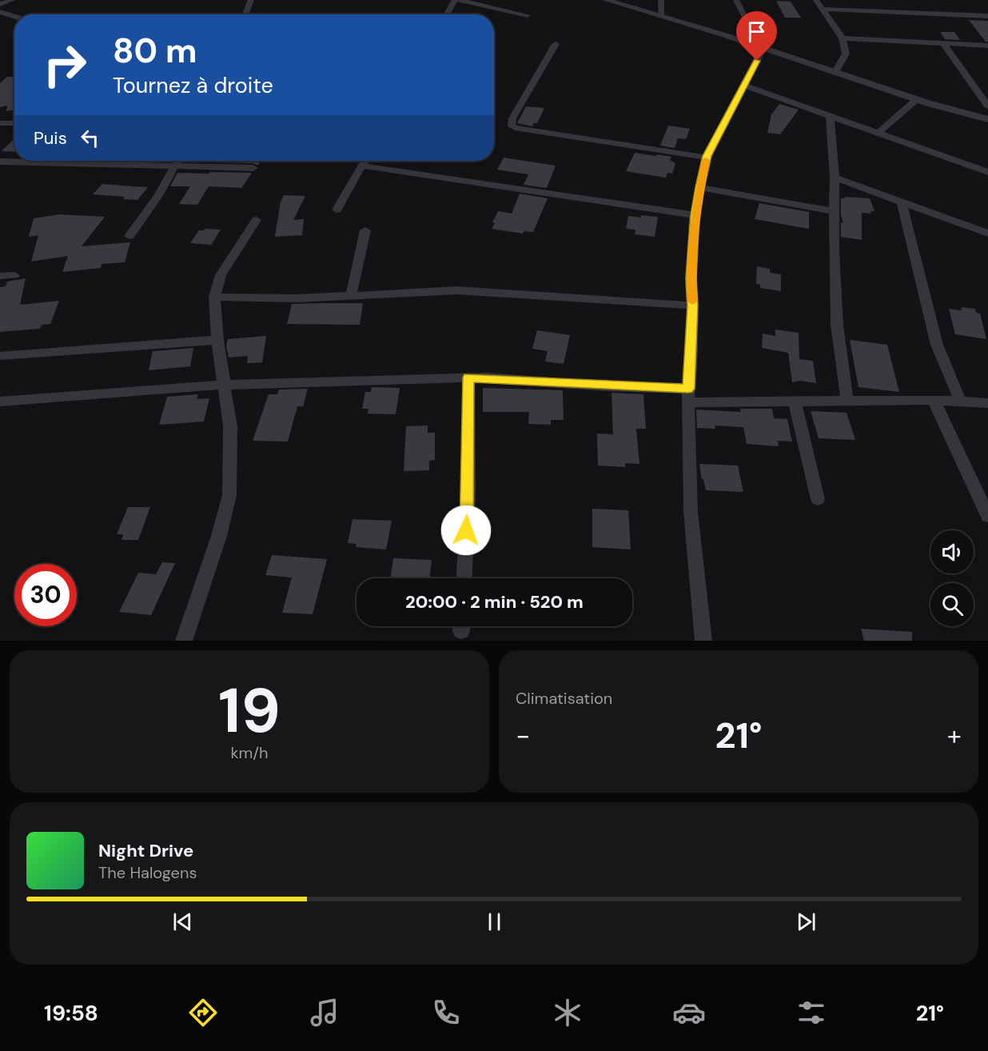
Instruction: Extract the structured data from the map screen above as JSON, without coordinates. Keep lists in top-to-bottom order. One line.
{"page":{"turn":["80 m","Tournez à droite"],"then":"Puis","limit":"30","trip":"20:00 · 2 min · 520 m","tile":[["19","km/h"],"Climatisation"],"heat":["−","21°","+"],"song":["Night Drive","The Halogens"],"tabs":["19:58","21°"]}}
